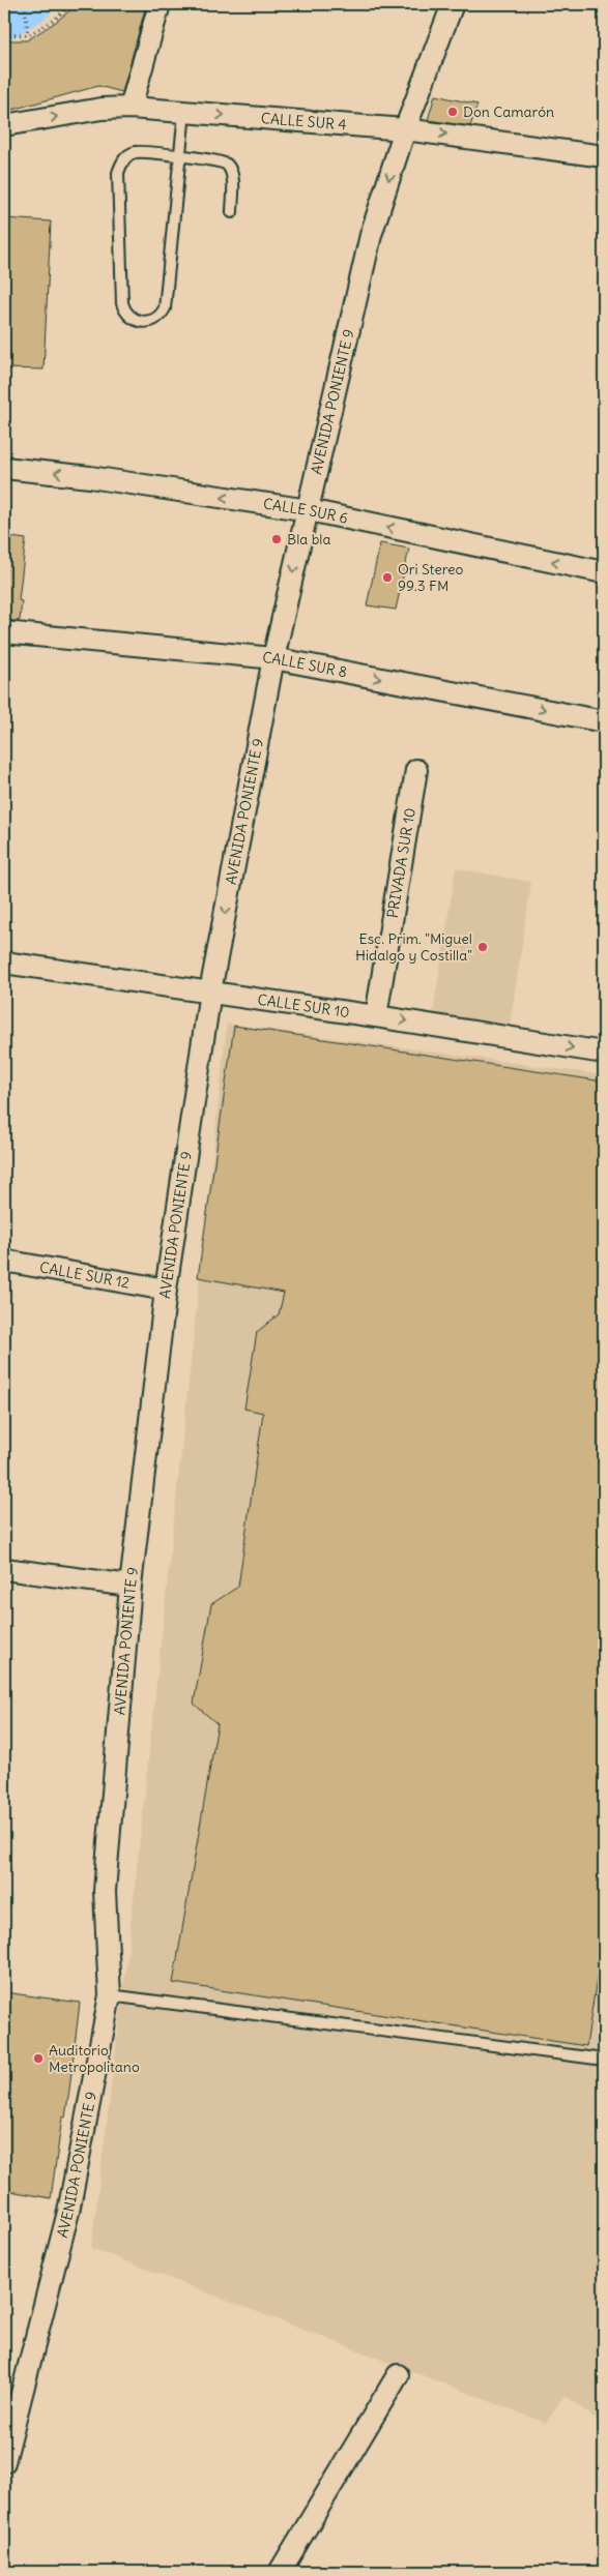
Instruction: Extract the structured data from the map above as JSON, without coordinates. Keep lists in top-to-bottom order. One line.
{"streets":{"street":["CALLE SUR 4","AVENIDA PONIENTE 9","CALLE SUR 6","CALLE SUR 8","PRIVADA SUR 10","CALLE SUR 10","CALLE SUR 12"]},"crossings":[["CALLE SUR 4","AVENIDA PONIENTE 9"],["AVENIDA PONIENTE 9","CALLE SUR 6"],["AVENIDA PONIENTE 9","CALLE SUR 8"],["AVENIDA PONIENTE 9","CALLE SUR 10"],["AVENIDA PONIENTE 9","CALLE SUR 12"],["PRIVADA SUR 10","CALLE SUR 10"]],"one_way":["CALLE SUR 4","AVENIDA PONIENTE 9","CALLE SUR 6","CALLE SUR 8","CALLE SUR 10"],"places":["Don Camarón","Bla bla","Ori Stereo 99.3 FM","Esc. Prim. \"Miguel Hidalgo y Costilla\"","Auditorio Metropolitano"]}
